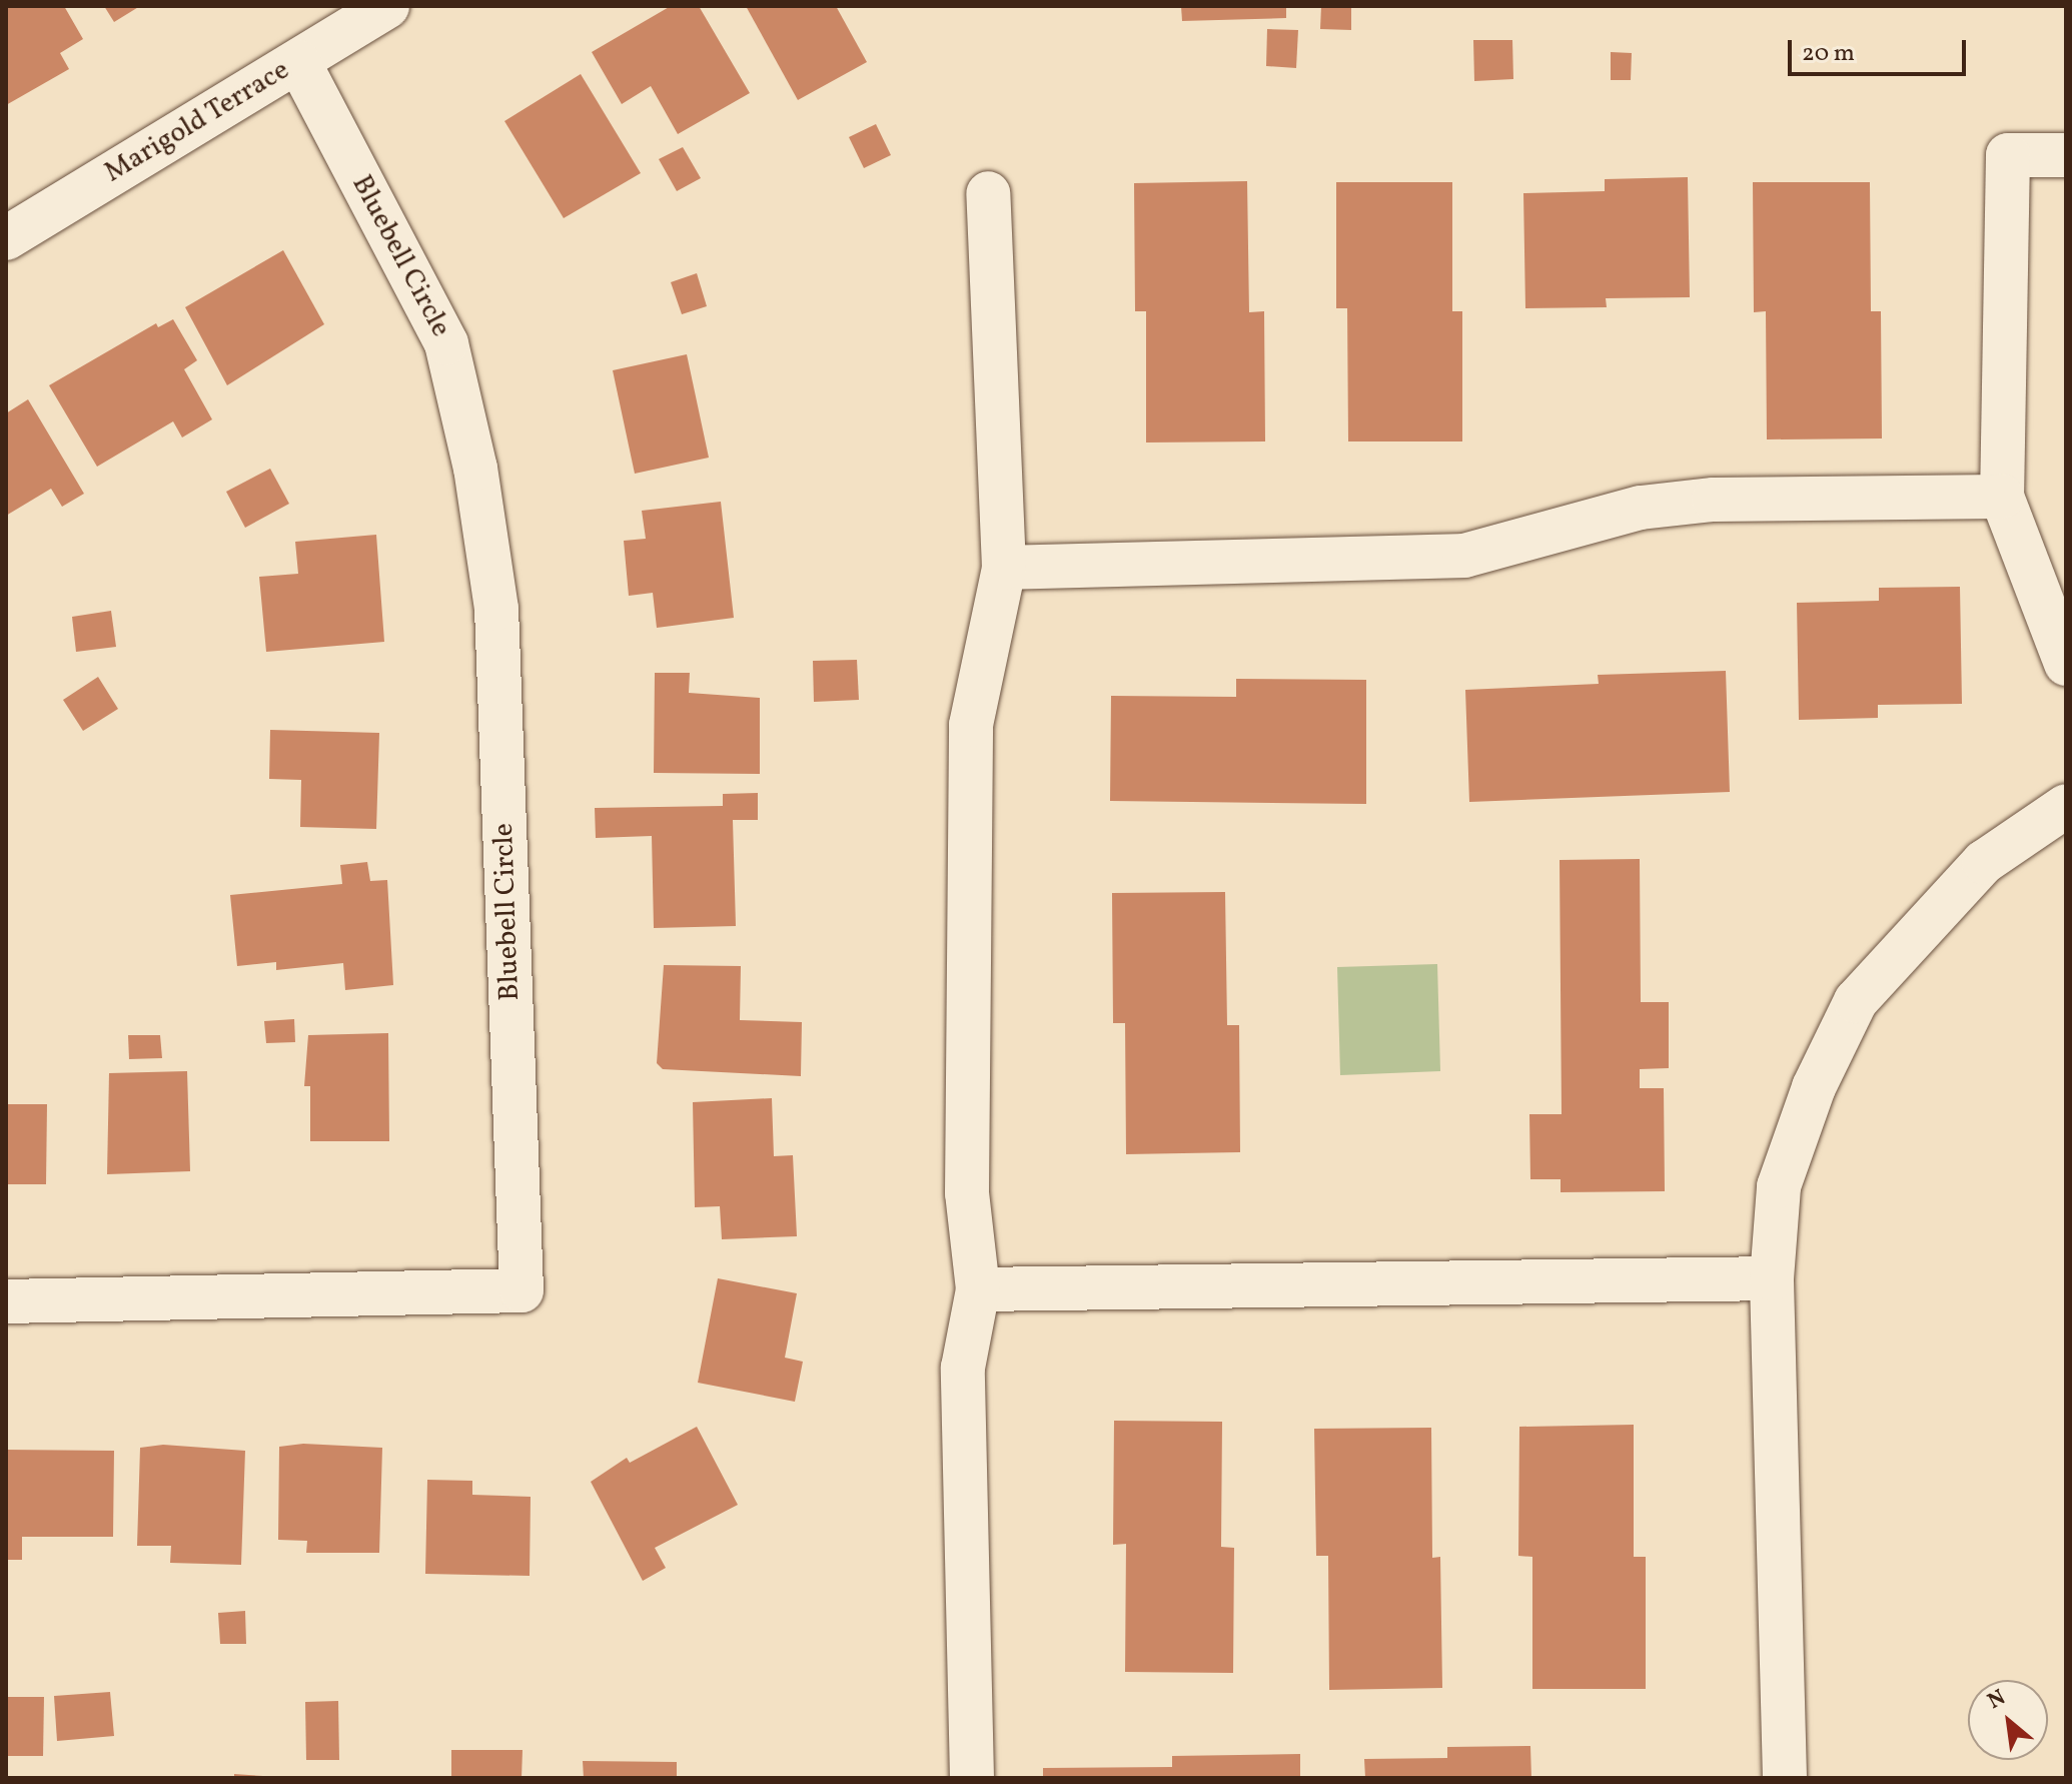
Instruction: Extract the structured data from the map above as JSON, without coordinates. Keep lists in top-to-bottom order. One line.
{"streets":{"street":["Marigold Terrace","Bluebell Circle"]},"crossings":[["Marigold Terrace","Bluebell Circle"]],"scale_bar":"20 m","north":"top left"}
